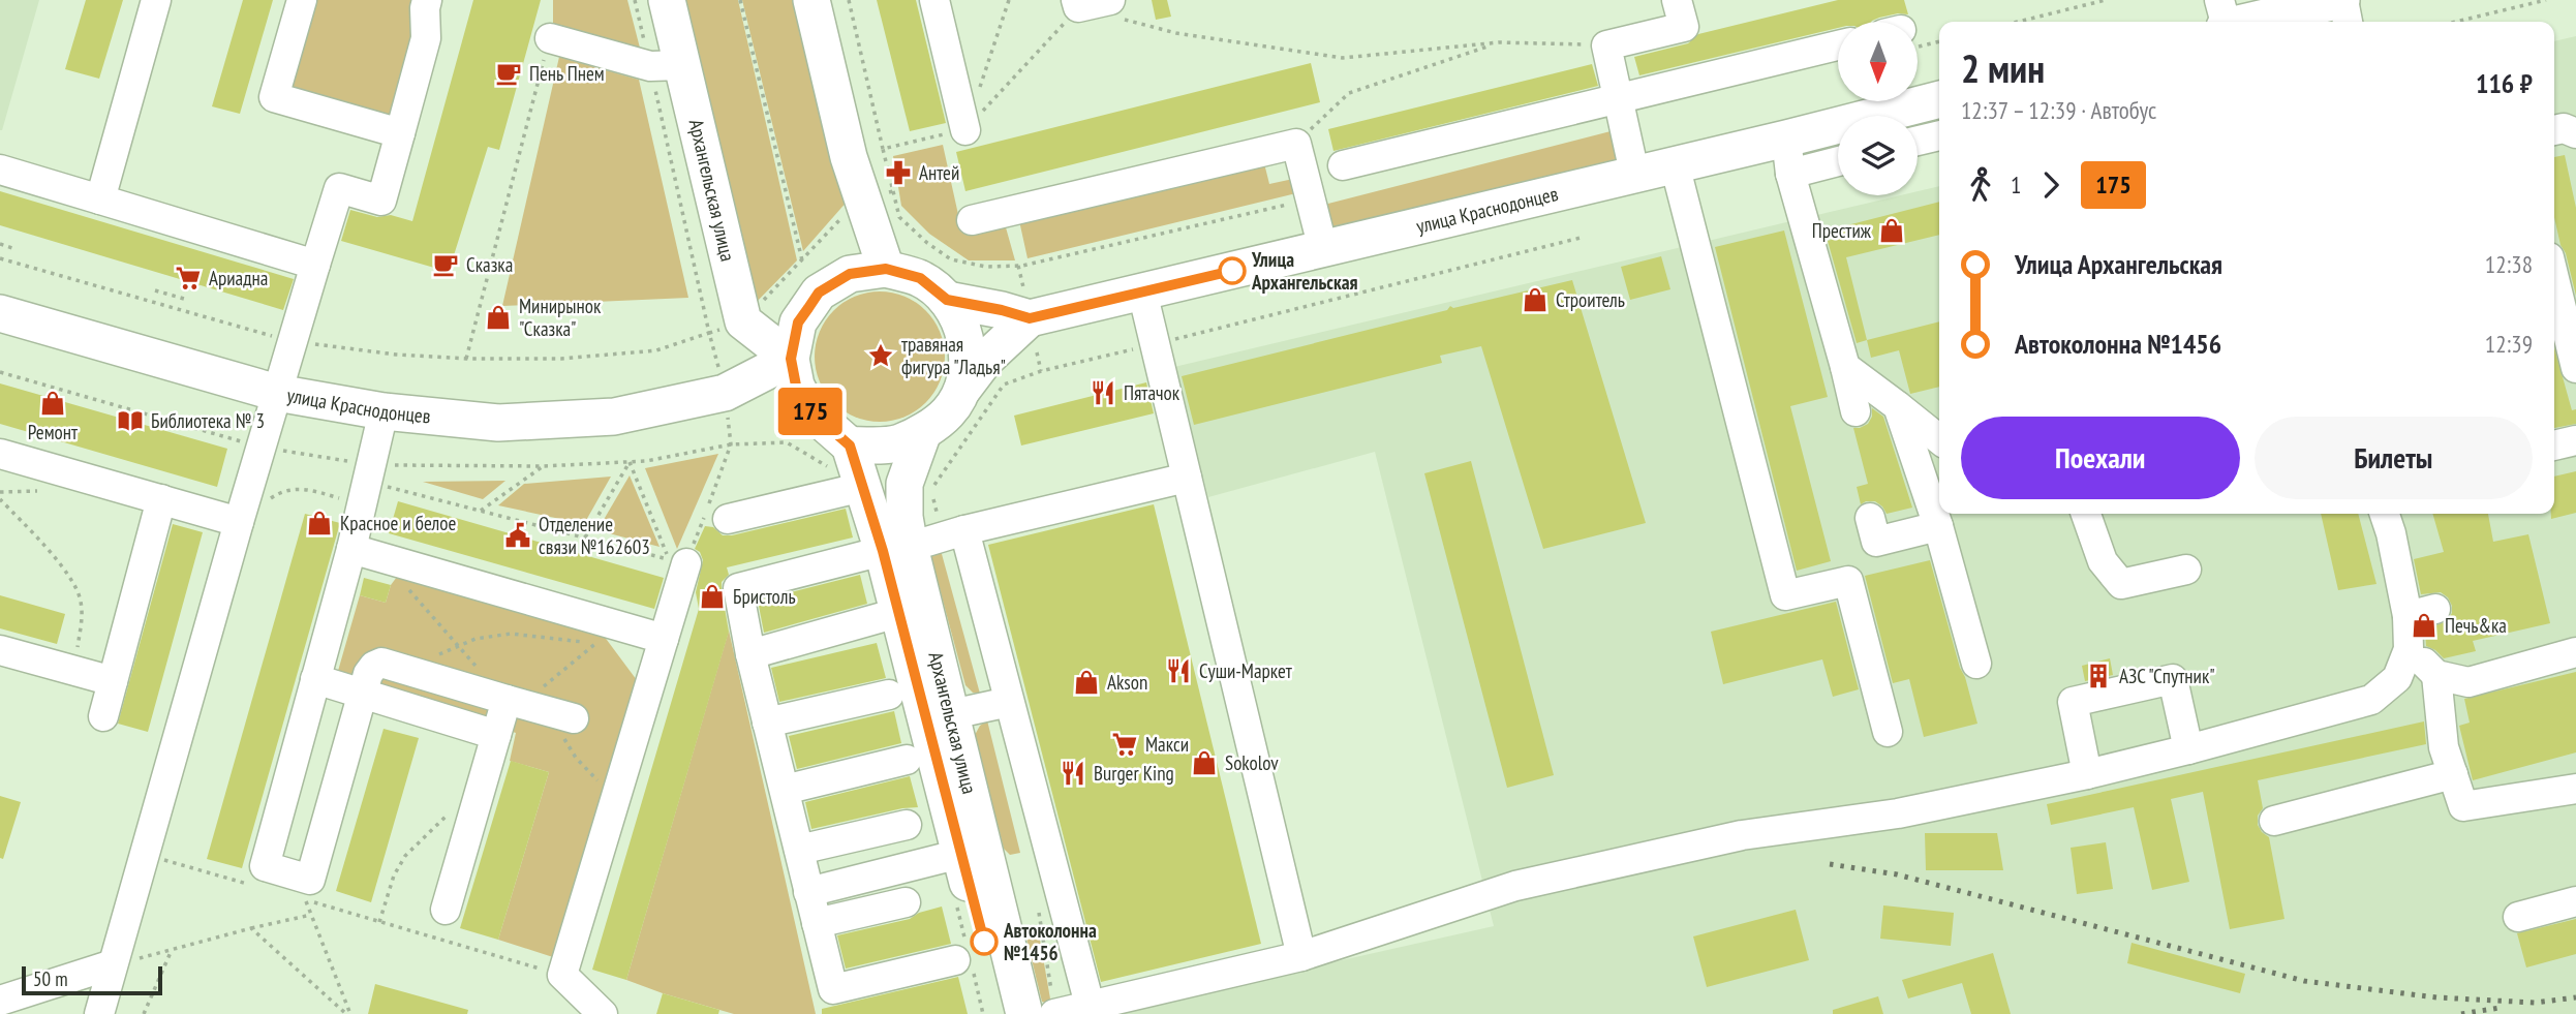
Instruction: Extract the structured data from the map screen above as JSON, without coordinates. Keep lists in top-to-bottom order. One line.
{"streets":{"main road":["Архангельская улица","улица Краснодонцев"]},"crossings":[["Архангельская улица","улица Краснодонцев"]],"places":{"cafe":["Пень Пнем","Сказка"],"pharmacy":["Антей"],"shop":["Престиж","Строитель","Минирынок \"Сказка\"","Ремонт","Красное и белое","Бристоль","Печь&ка","Akson","Sokolov"],"other":["Улица Архангельская","Автоколонна №1456"],"supermarket":["Ариадна","Макси"],"place":["травяная фигура \"Ладья\""],"restaurant":["Пятачок","Суши-Маркет","Burger King"],"library":["Библиотека № 3"],"public building":["Отделение связи №162603"],"building":["АЗС \"Спутник\""]},"lines":["bus line 175"],"scale_bar":"50 m","north":"bottom","page":{"on_map":"175","heading":["2 мин","12:37 – 12:39 · Автобус","116 ₽"],"legs":["1","175"],"list":[{"name":"Улица Архангельская","value":"12:38"},{"name":"Автоколонна №1456","value":"12:39"}],"buttons":["Поехали","Билеты"],"scale":"50 m"}}
